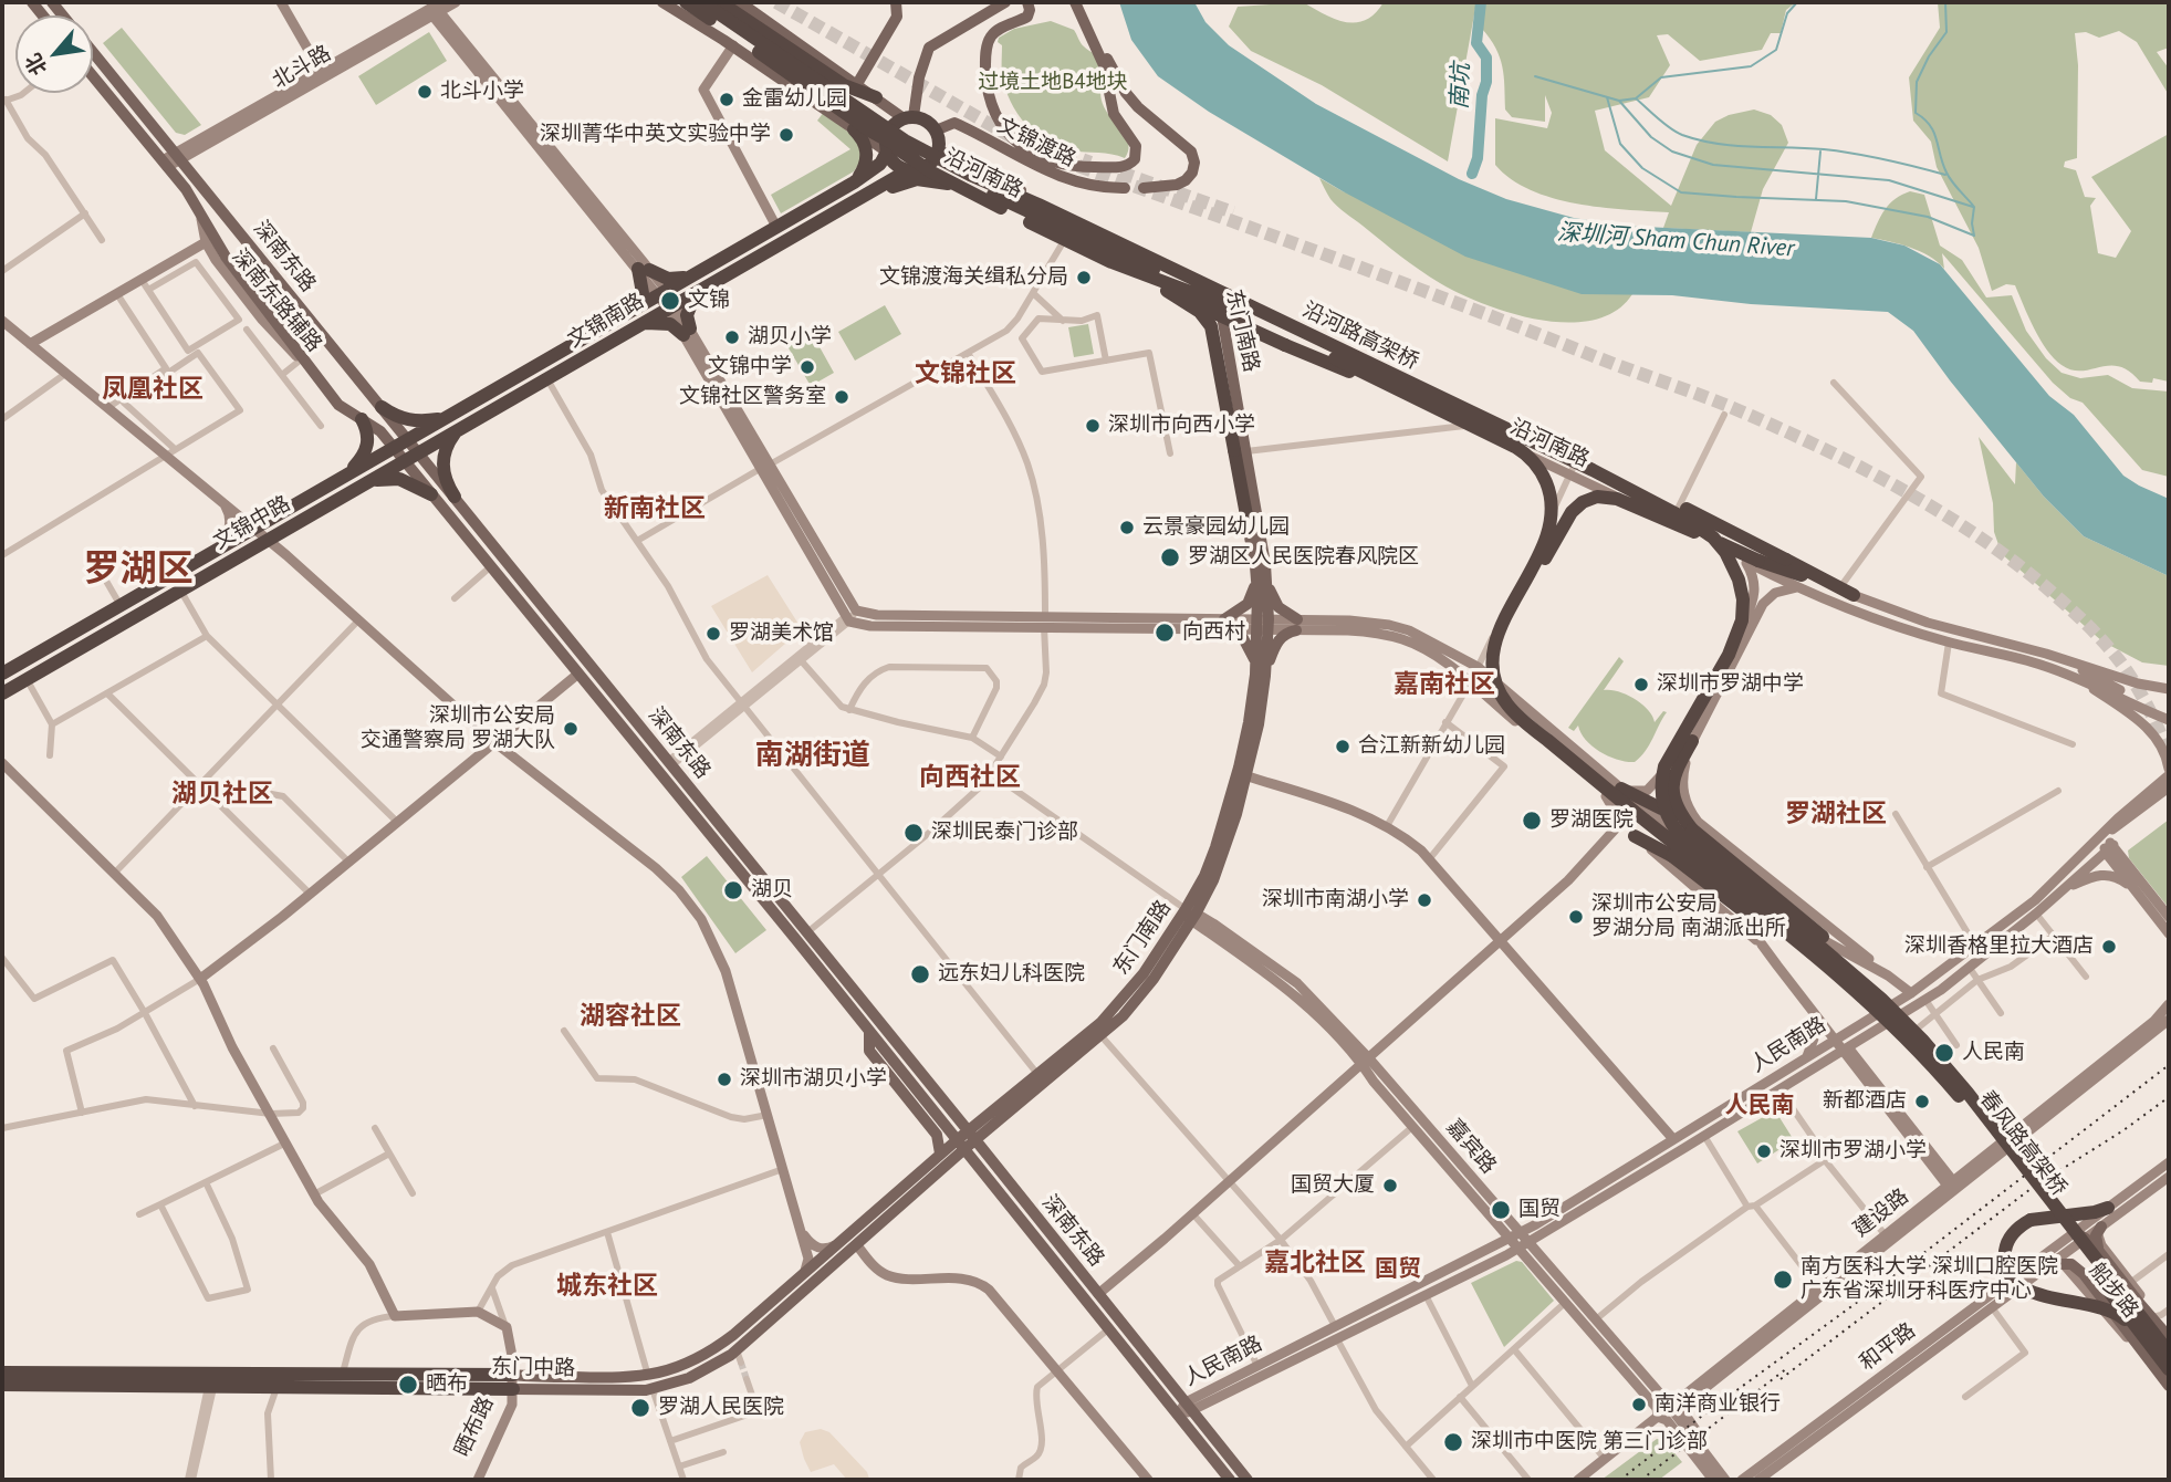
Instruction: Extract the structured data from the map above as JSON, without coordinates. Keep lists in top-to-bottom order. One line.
{"streets":{"highway":["文锦南路","沿河路高架桥","文锦中路","春风路高架桥","东门中路"],"main road":["北斗路","文锦渡路","沿河南路","深南东路","深南东路辅路","东门南路","人民南路","嘉宾路","建设路","船步路","和平路","晒布路"]},"crossings":[["北斗路","深南东路"],["文锦渡路","沿河南路"],["文锦渡路","文锦南路"],["沿河南路","文锦南路"],["沿河南路","东门南路"],["沿河南路","沿河路高架桥"],["深南东路","深南东路辅路"],["深南东路","文锦南路"],["深南东路","东门南路"],["深南东路","文锦中路"],["深南东路","人民南路"],["深南东路","东门中路"],["文锦南路","文锦中路"],["东门南路","沿河路高架桥"],["东门南路","嘉宾路"],["东门南路","东门中路"],["沿河路高架桥","春风路高架桥"],["人民南路","嘉宾路"],["嘉宾路","建设路"],["船步路","和平路"],["东门中路","晒布路"]],"districts":["文锦社区","凤凰社区","新南社区","罗湖区","嘉南社区","南湖街道","向西社区","湖贝社区","罗湖社区","湖容社区","人民南","嘉北社区","国贸","城东社区"],"water":["南坑","深圳河 Sham Chun River"],"parks":["过境土地B4地块"],"places":["北斗小学","金雷幼儿园","深圳菁华中英文实验中学","文锦渡海关缉私分局","文锦","湖贝小学","文锦中学","文锦社区警务室","深圳市向西小学","云景豪园幼儿园","罗湖区人民医院春风院区","向西村","罗湖美术馆","深圳市罗湖中学","深圳市公安局 交通警察局 罗湖大队","合江新新幼儿园","罗湖医院","深圳民泰门诊部","湖贝","深圳市南湖小学","深圳市公安局 罗湖分局 南湖派出所","深圳香格里拉大酒店","远东妇儿科医院","人民南","深圳市湖贝小学","新都酒店","深圳市罗湖小学","国贸大厦","国贸","南方医科大学 深圳口腔医院 广东省深圳牙科医疗中心","晒布","南洋商业银行","罗湖人民医院","深圳市中医院 第三门诊部"],"north":"bottom left"}
